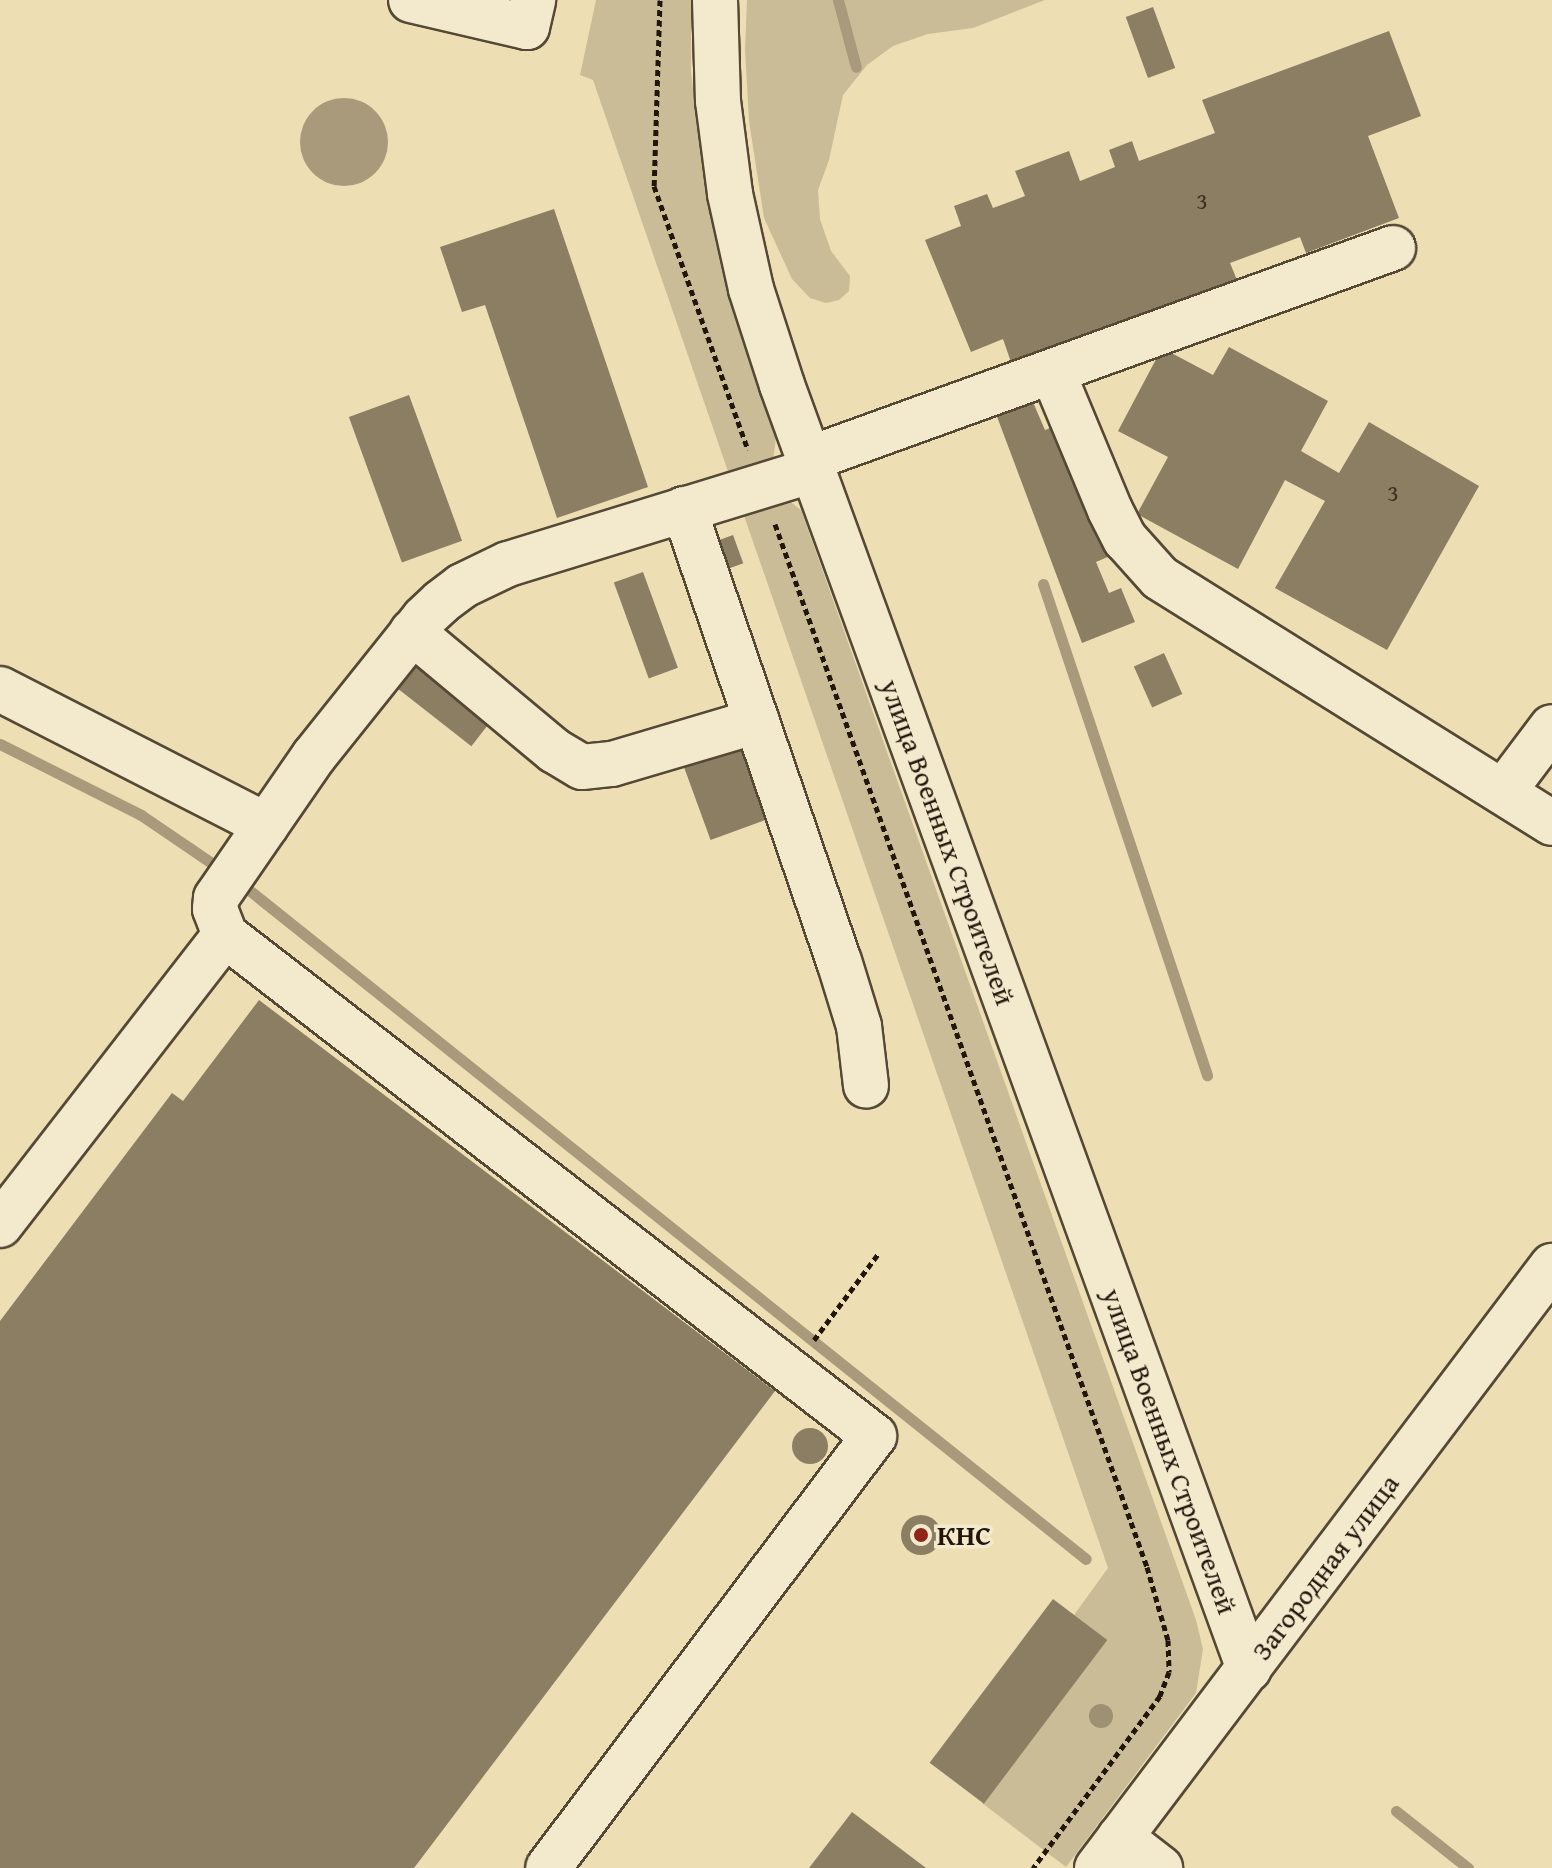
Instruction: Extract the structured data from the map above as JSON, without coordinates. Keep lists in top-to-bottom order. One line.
{"streets":{"street":["улица Военных Строителей","Загородная улица"]},"crossings":[["улица Военных Строителей","Загородная улица"]],"places":["КНС"],"house_numbers":["3","3"]}
